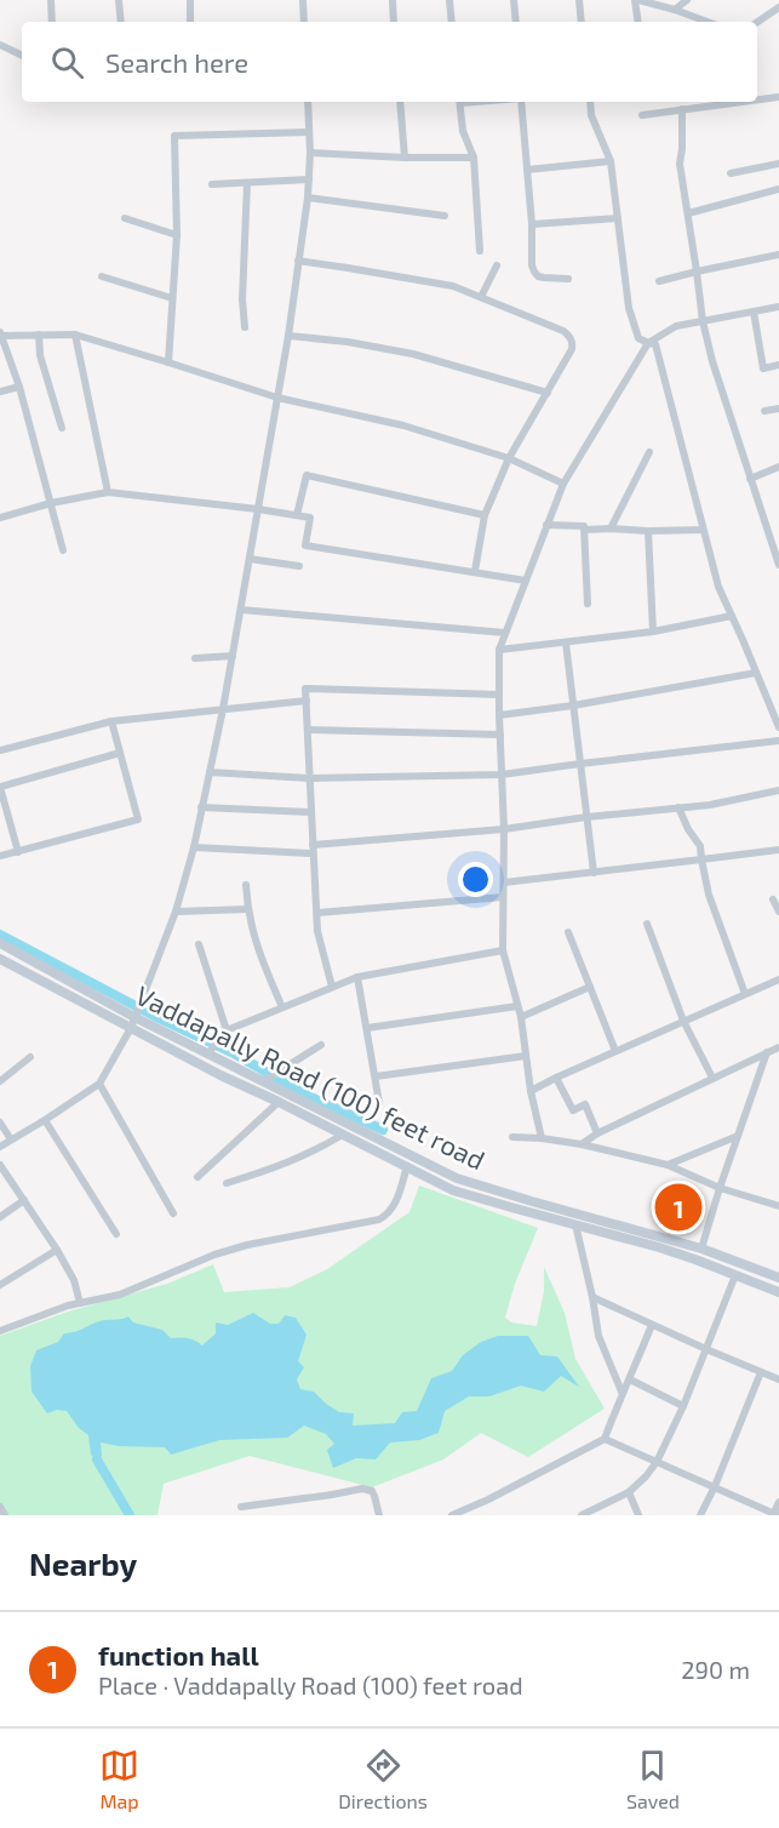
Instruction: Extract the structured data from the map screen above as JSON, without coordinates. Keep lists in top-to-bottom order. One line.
{"streets":{"main road":["Vaddapally Road (100) feet road"]},"page":{"search":"Search here","pins":"1","heading":"Nearby","list":[{"mark":"1","name":"function hall","note":"Place · Vaddapally Road (100) feet road","value":"290 m"}],"nav":["Map","Directions","Saved"]}}
